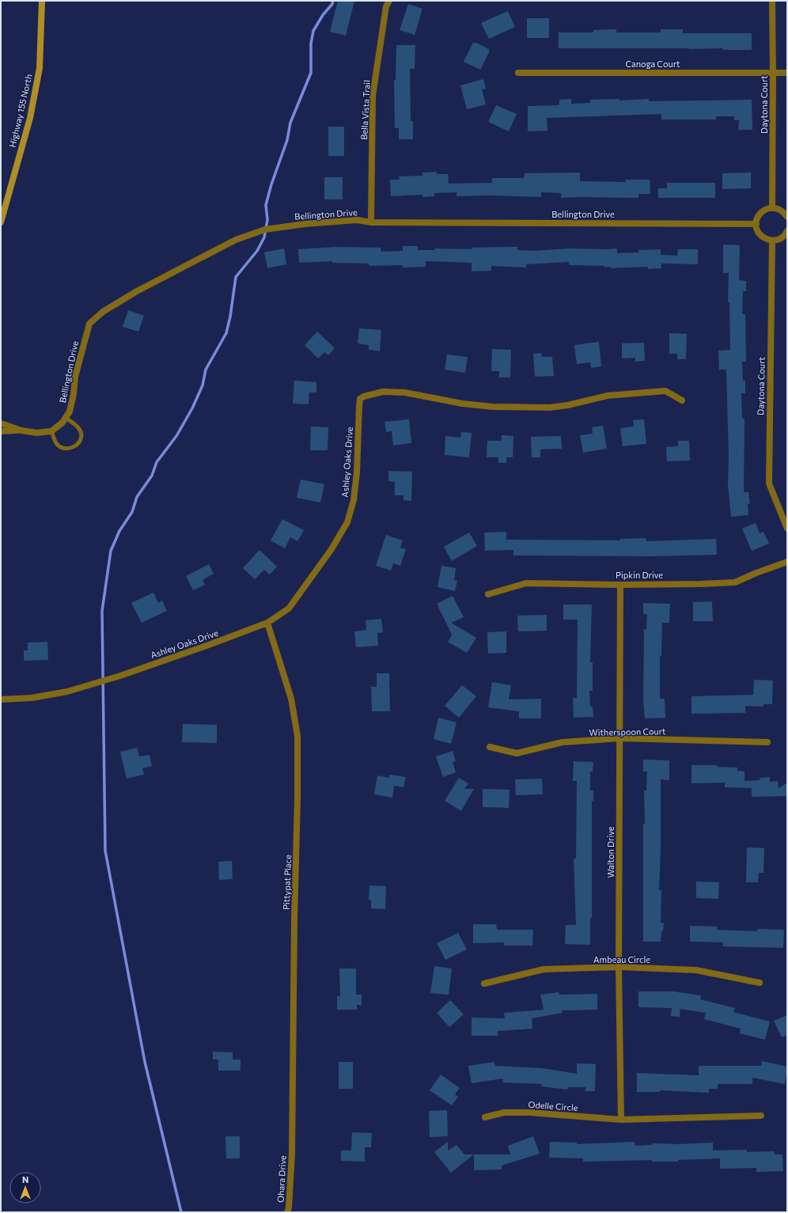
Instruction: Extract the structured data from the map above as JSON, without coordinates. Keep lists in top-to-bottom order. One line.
{"streets":{"main road":["Highway 155 North"],"street":["Canoga Court","Daytona Court","Bella Vista Trail","Bellington Drive","Ashley Oaks Drive","Pipkin Drive","Witherspoon Court","Walton Drive","Pittypat Place","Ambeau Circle","Odelle Circle","Ohara Drive"]},"crossings":[["Canoga Court","Daytona Court"],["Bella Vista Trail","Bellington Drive"],["Ashley Oaks Drive","Pittypat Place"],["Pipkin Drive","Walton Drive"],["Witherspoon Court","Walton Drive"],["Walton Drive","Ambeau Circle"],["Walton Drive","Odelle Circle"],["Pittypat Place","Ohara Drive"]],"north":"top"}
